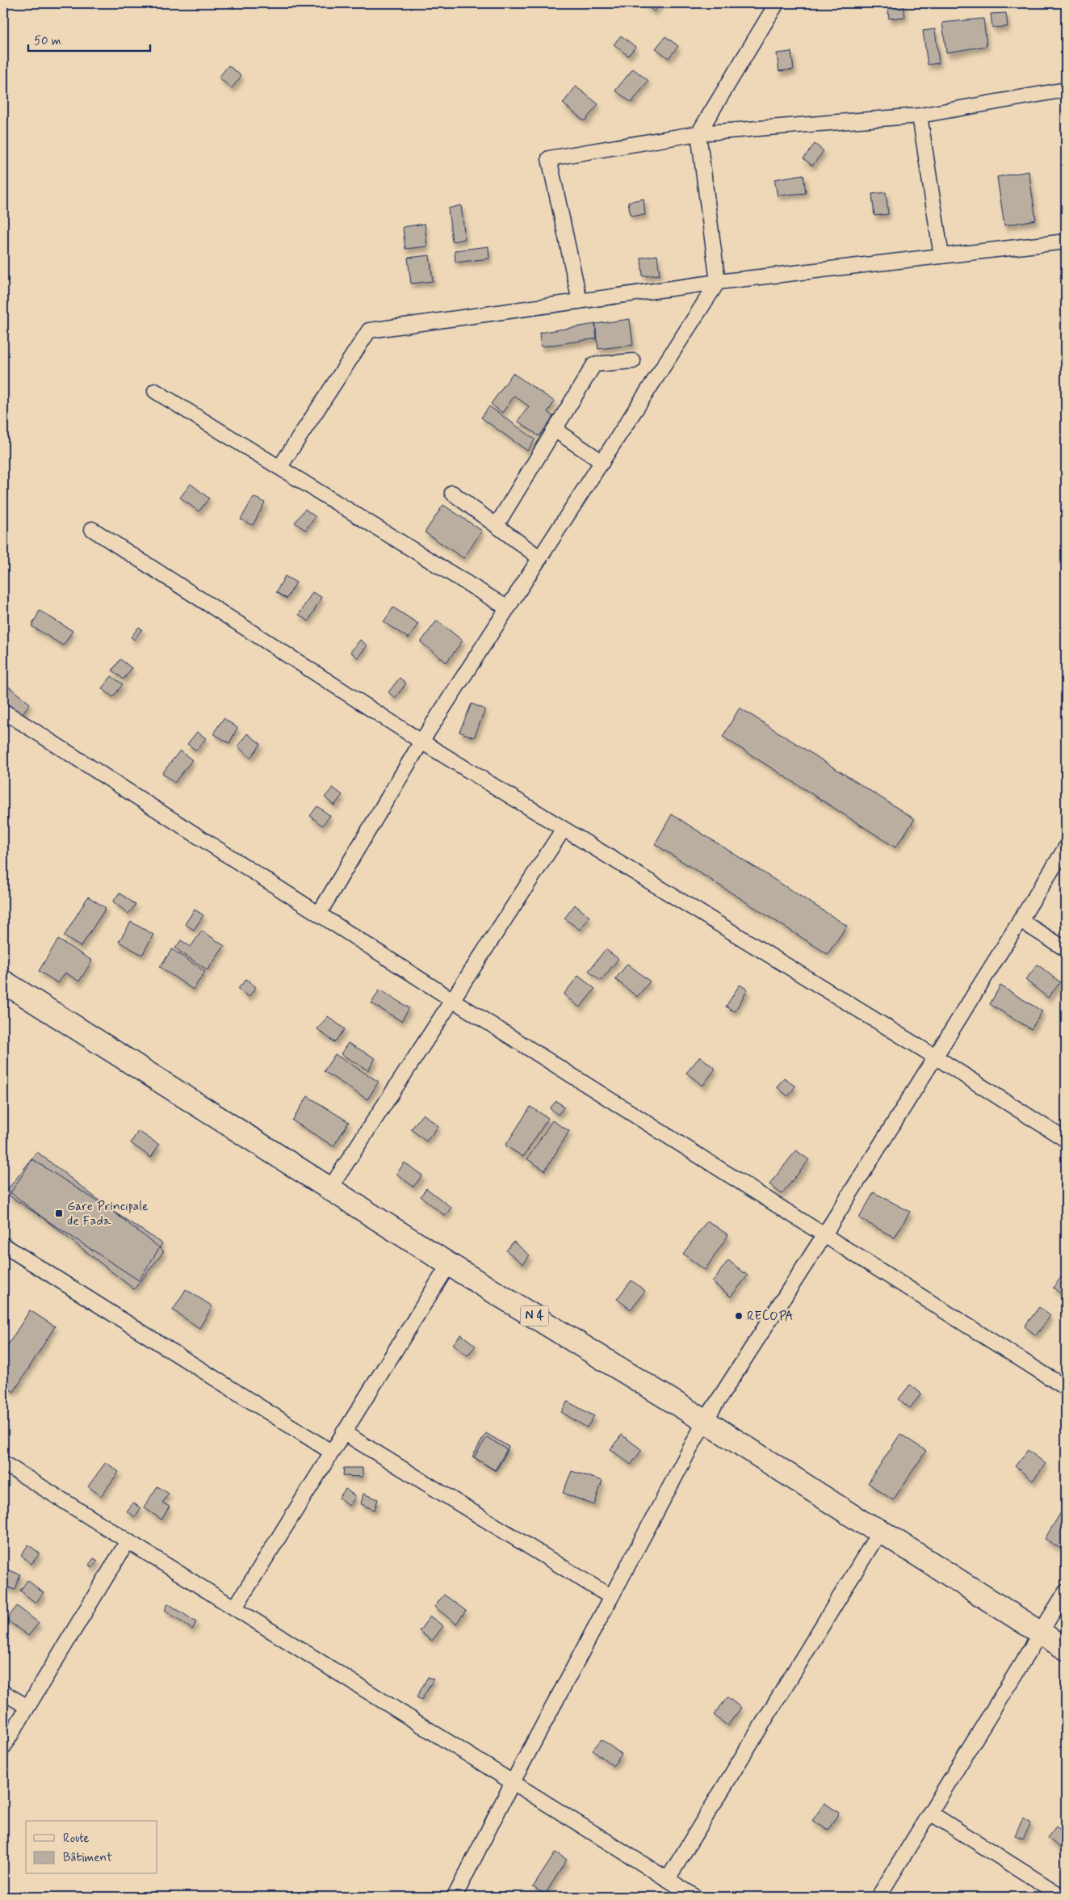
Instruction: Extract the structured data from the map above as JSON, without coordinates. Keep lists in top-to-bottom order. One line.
{"streets":{"highway":["N 4"]},"places":{"transit":["Gare Principale de Fada"],"other":["RECOPA"]},"legend":["Route","Bâtiment"],"scale_bar":"50 m"}
